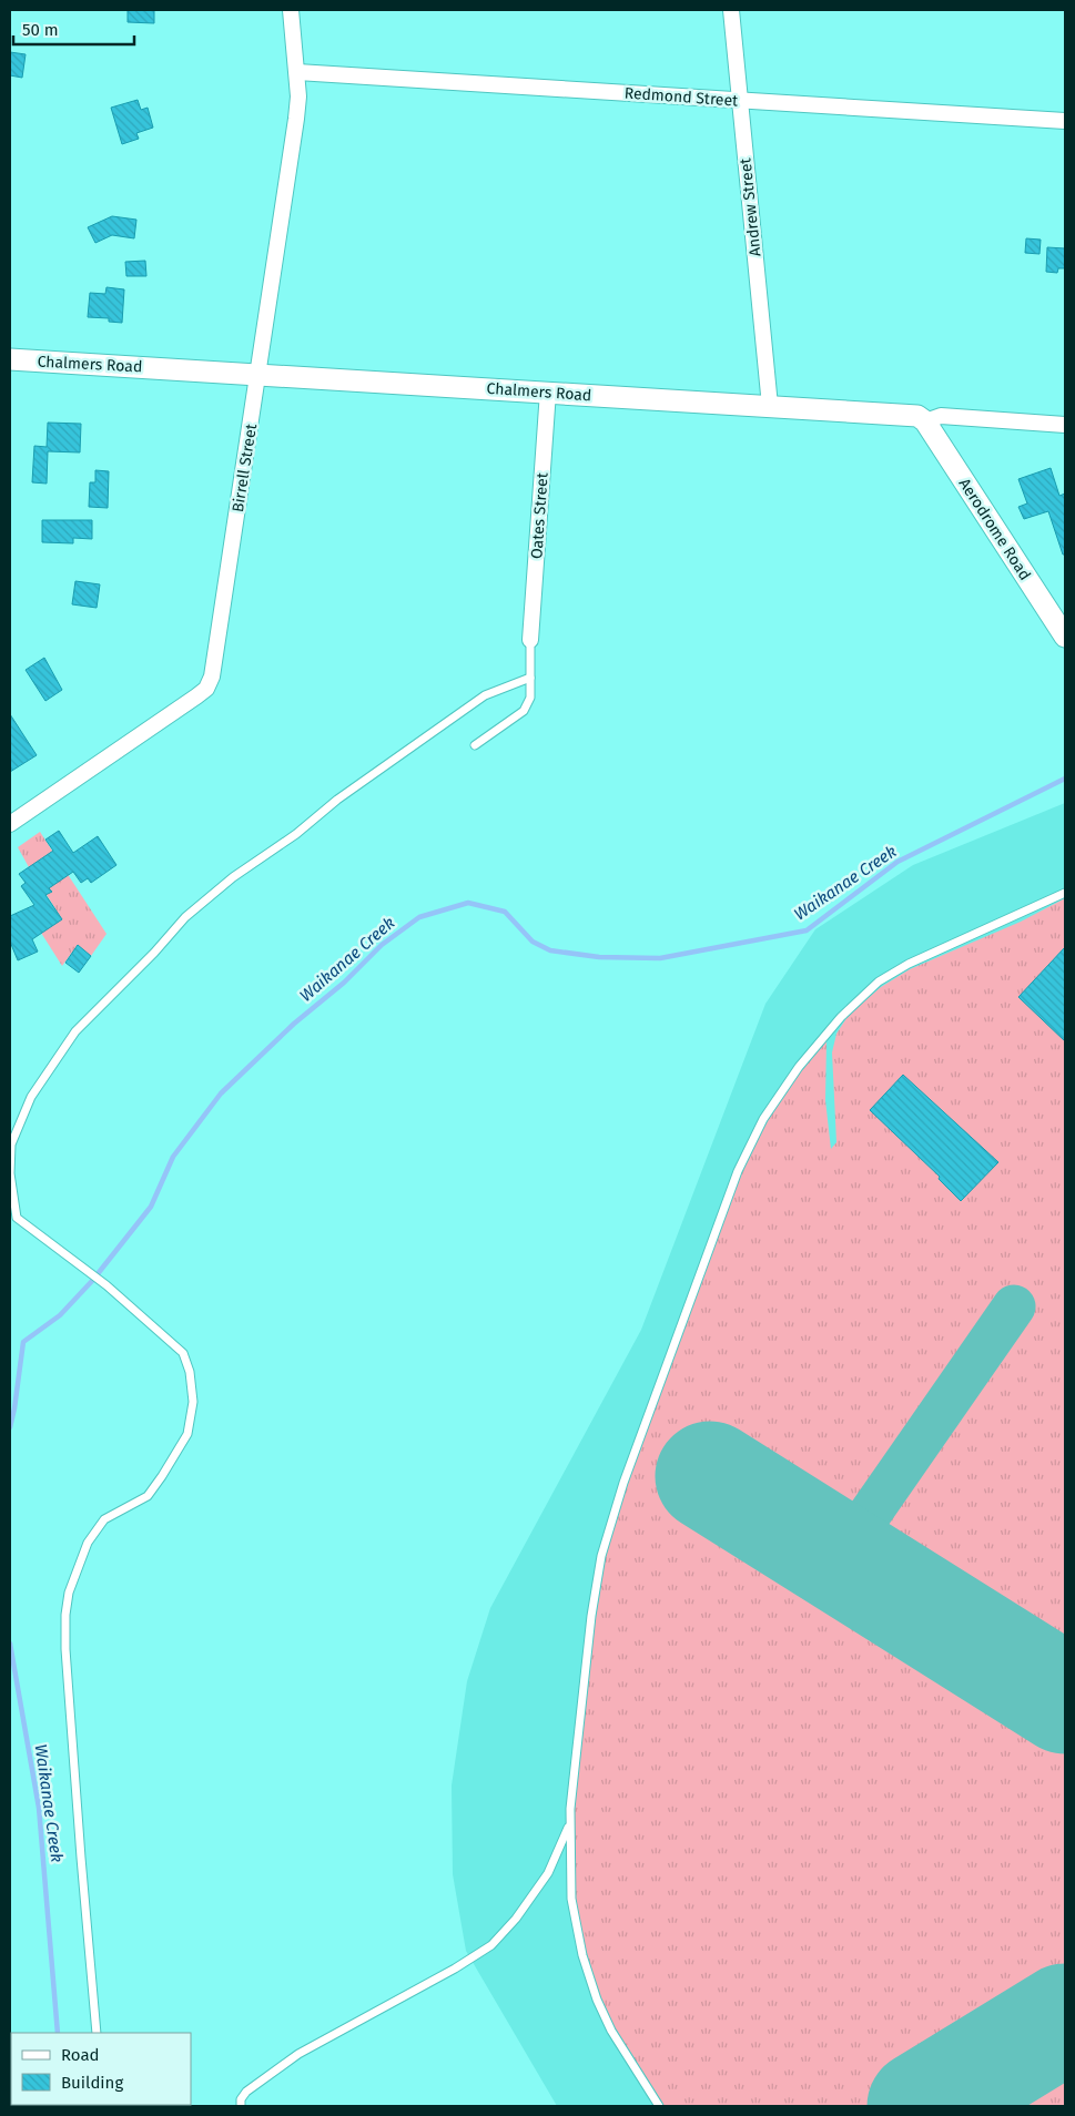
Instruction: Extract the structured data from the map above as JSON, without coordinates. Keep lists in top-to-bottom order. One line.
{"streets":{"street":["Redmond Street","Andrew Street","Chalmers Road","Birrell Street","Oates Street","Aerodrome Road"]},"crossings":[["Redmond Street","Andrew Street"],["Redmond Street","Birrell Street"],["Andrew Street","Chalmers Road"],["Chalmers Road","Birrell Street"],["Chalmers Road","Oates Street"],["Chalmers Road","Aerodrome Road"]],"water":["Waikanae Creek"],"legend":["Road","Building"],"scale_bar":"50 m"}
